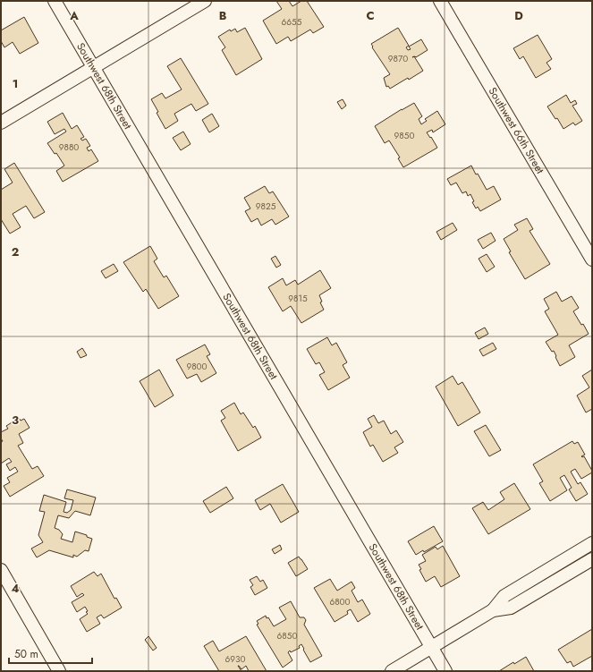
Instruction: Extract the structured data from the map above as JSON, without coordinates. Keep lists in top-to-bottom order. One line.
{"streets":{"street":["Southwest 68th Street","Southwest 66th Street"]},"house_numbers":["6655","9870","9850","9880","9825","9815","9800","6800","6850","6930"],"scale_bar":"50 m","grid":{"columns":["A","B","C","D"],"rows":["1","2","3","4"]}}
